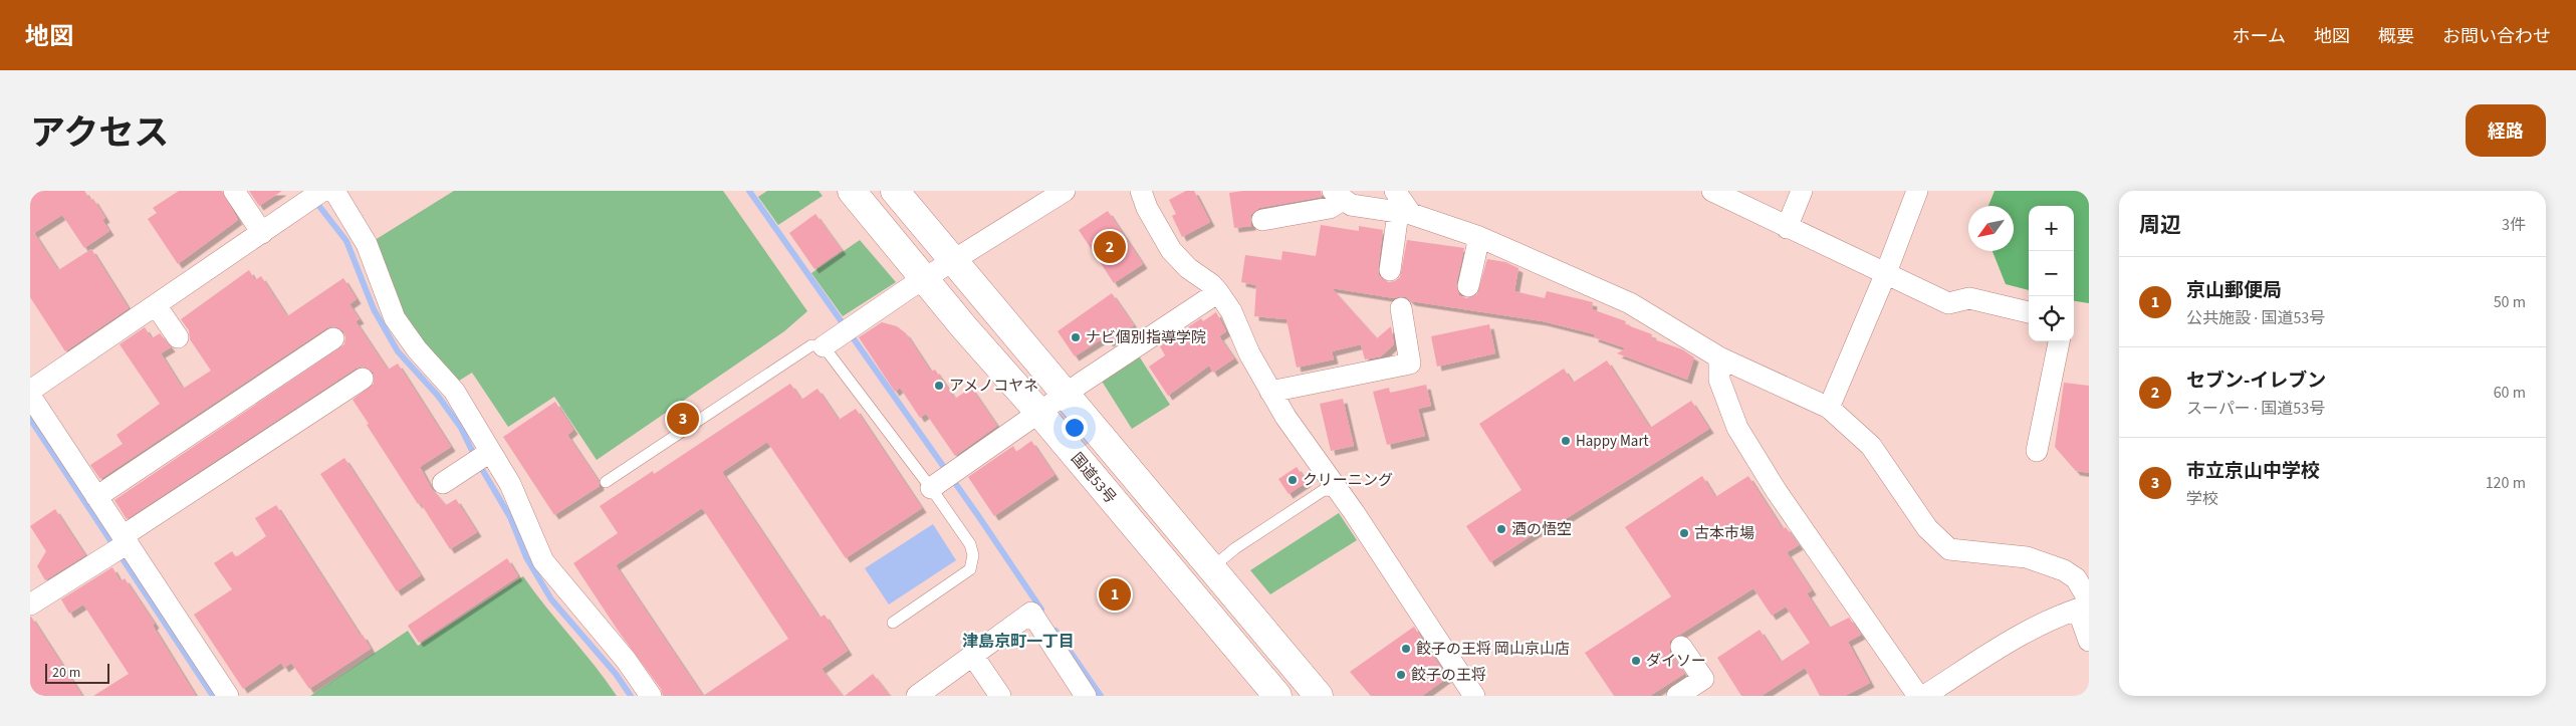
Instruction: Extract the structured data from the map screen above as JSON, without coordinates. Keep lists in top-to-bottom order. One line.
{"streets":{"highway":["国道53号"]},"districts":["津島京町一丁目"],"places":["ナビ個別指導学院","アメノコヤネ","Happy Mart","クリーニング","酒の悟空","古本市場","餃子の王将 岡山京山店","ダイソー","餃子の王将"],"scale_bar":"20 m","north":"bottom left","page":{"header":"地図","nav":["ホーム","地図","概要","お問い合わせ"],"title":"アクセス","buttons":"経路","heading":["周辺","3件"],"map_buttons":["+","−"],"pins":["2","3","1"],"list":[{"mark":"1","name":"京山郵便局","note":"公共施設 · 国道53号","value":"50 m"},{"mark":"2","name":"セブン-イレブン","note":"スーパー · 国道53号","value":"60 m"},{"mark":"3","name":"市立京山中学校","note":"学校","value":"120 m"}],"scale":"20 m"}}
